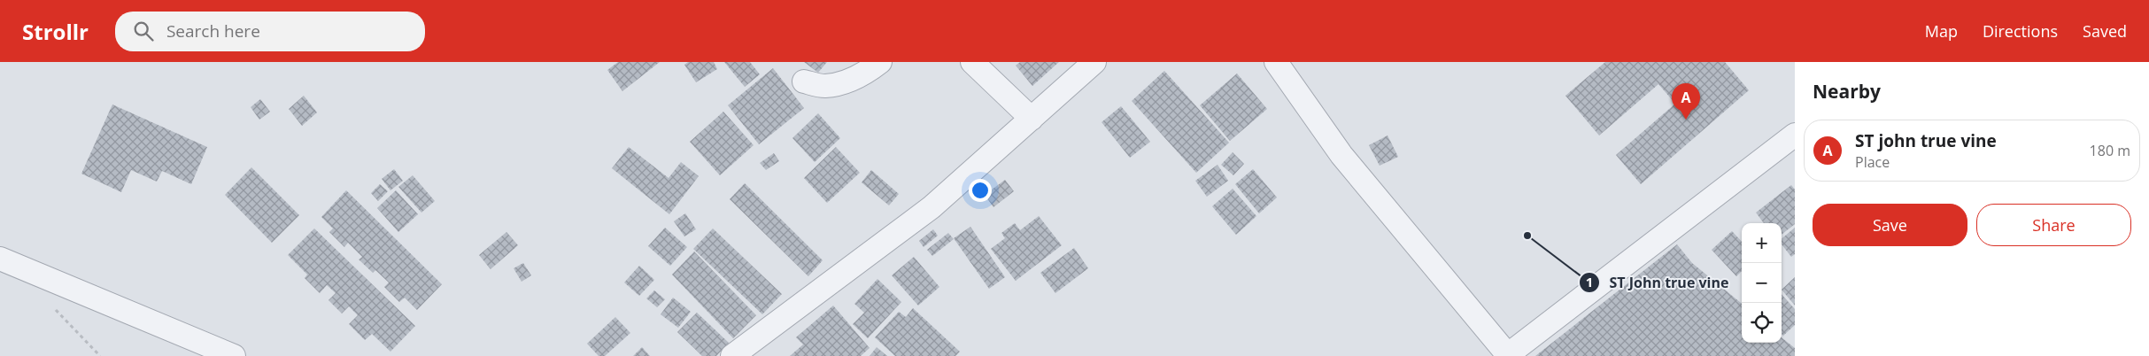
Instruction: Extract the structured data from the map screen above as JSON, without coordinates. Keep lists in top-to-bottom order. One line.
{"places":["ST John true vine"],"page":{"header":"Strollr","search":"Search here","nav":["Map","Directions","Saved"],"heading":"Nearby","pins":"A","list":[{"mark":"A","name":"ST john true vine","note":"Place","value":"180 m"}],"buttons":["Save","Share"],"map_buttons":["+","−"]}}
